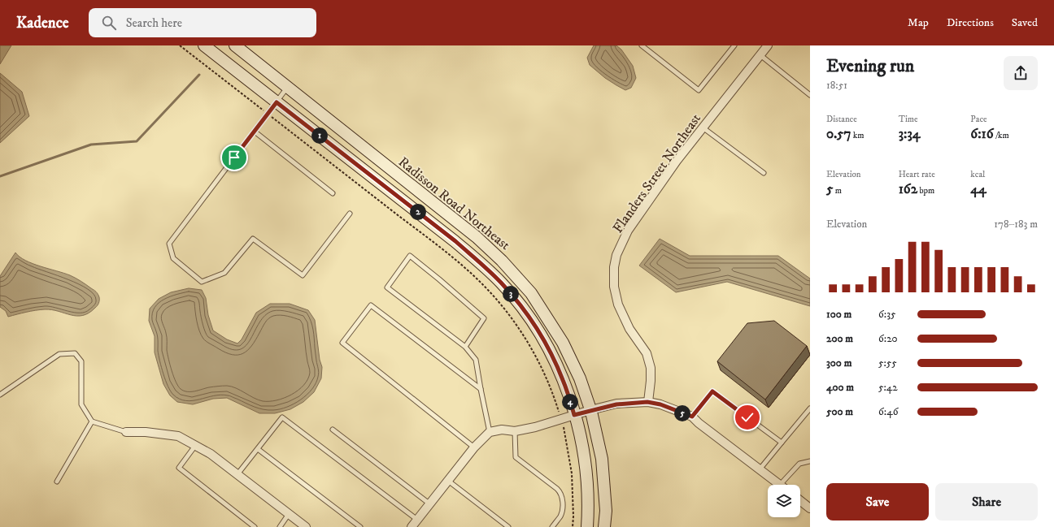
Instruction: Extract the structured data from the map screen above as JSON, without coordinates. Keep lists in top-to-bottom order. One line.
{"streets":{"main road":["Radisson Road Northeast"],"street":["Flanders Street Northeast"]},"page":{"header":"Kadence","search":"Search here","nav":["Map","Directions","Saved"],"heading":["Evening run","18:51"],"stats":[["Distance","0.57 km"],["Time","3:34"],["Pace","6:16 /km"],["Elevation","5 m"],["Heart rate","162 bpm"],["kcal","44"]],"pins":["1","2","3","4","5"],"chart":["Elevation","178–183 m"],"list":[{"name":"100 m","note":"6:35"},{"name":"200 m","note":"6:20"},{"name":"300 m","note":"5:55"},{"name":"400 m","note":"5:42"},{"name":"500 m","note":"6:46"}],"buttons":["Save","Share"]}}
